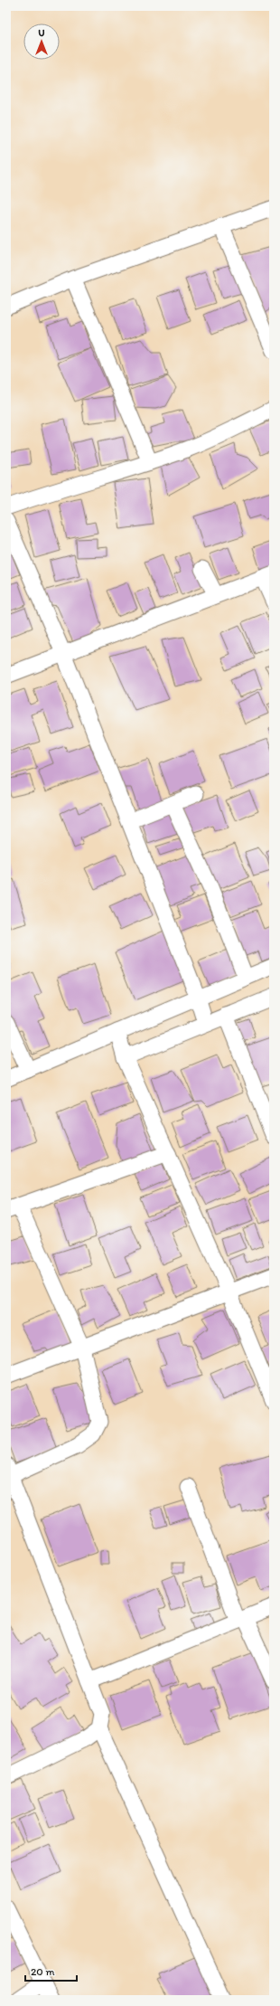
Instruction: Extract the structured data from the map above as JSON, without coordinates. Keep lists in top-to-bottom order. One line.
{"scale_bar":"20 m","north":"top"}
